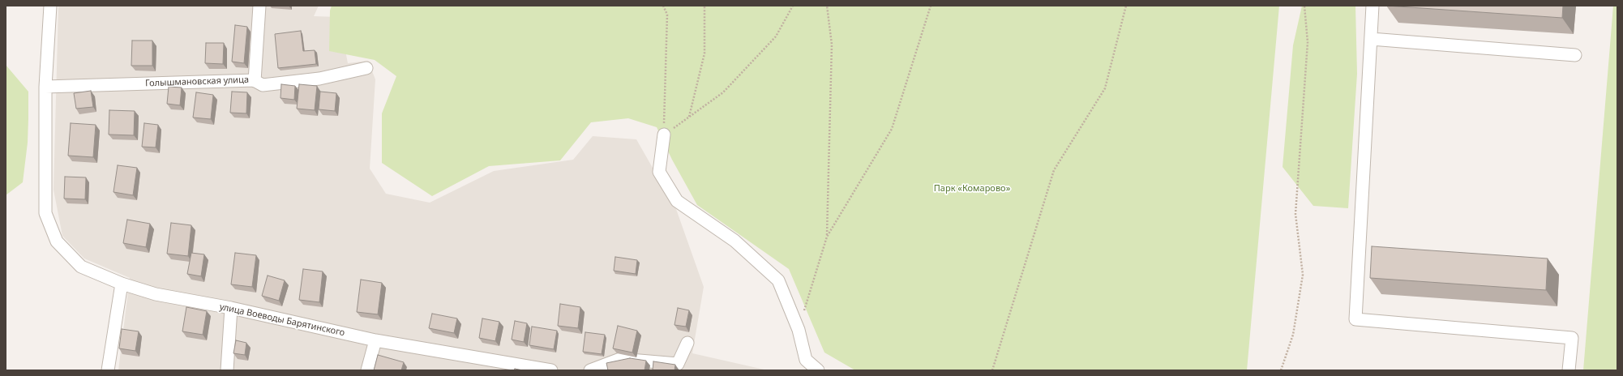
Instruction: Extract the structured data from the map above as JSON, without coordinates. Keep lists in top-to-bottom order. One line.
{"streets":{"street":["Голышмановская улица","улица Воеводы Барятинского"]},"crossings":[["Голышмановская улица","улица Воеводы Барятинского"]],"parks":["Парк «Комарово»"]}
